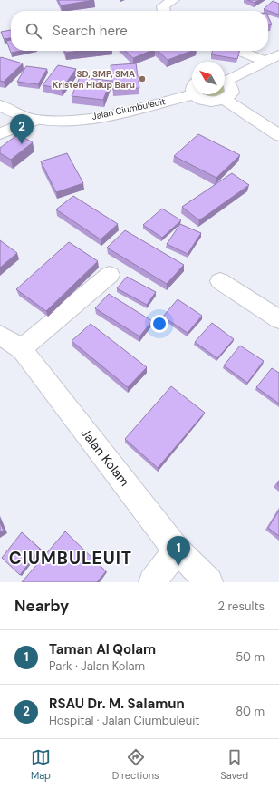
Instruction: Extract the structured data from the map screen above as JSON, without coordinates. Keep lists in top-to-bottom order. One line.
{"streets":{"street":["Jalan Ciumbuleuit","Jalan Kolam"]},"districts":["CIUMBULEUIT"],"places":["SD, SMP, SMA Kristen Hidup Baru"],"north":"top left","page":{"search":"Search here","pins":["2","1"],"heading":["Nearby","2 results"],"list":[{"mark":"1","name":"Taman Al Qolam","note":"Park · Jalan Kolam","value":"50 m"},{"mark":"2","name":"RSAU Dr. M. Salamun","note":"Hospital · Jalan Ciumbuleuit","value":"80 m"}],"nav":["Map","Directions","Saved"]}}
